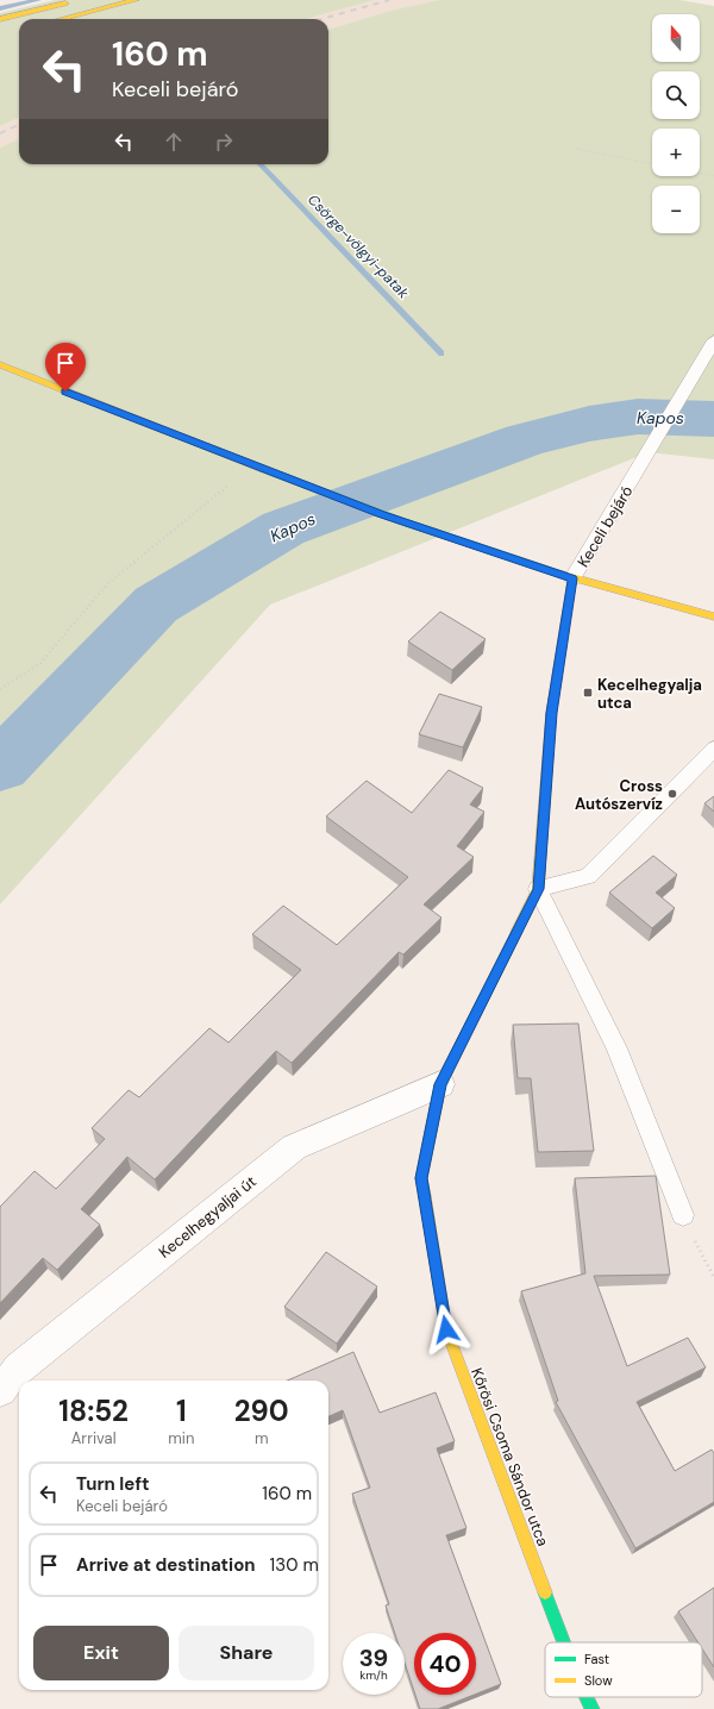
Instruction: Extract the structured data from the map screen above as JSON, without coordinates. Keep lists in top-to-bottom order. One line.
{"streets":{"street":["Keceli bejáró","Kecelhegyaljai út","Kőrösi Csoma Sándor utca"]},"crossings":[["Keceli bejáró","Kőrösi Csoma Sándor utca"],["Kecelhegyaljai út","Kőrösi Csoma Sándor utca"]],"water":["Csörge-völgyi-patak","Kapos"],"places":{"transit":["Kecelhegyalja utca"],"other":["Cross Autószervíz"]},"legend":["Fast","Slow"],"north":"top","page":{"map_buttons":["+","−"],"turn":["160 m","Keceli bejáró"],"eta":["18:52","Arrival","1","min","290","m"],"list":[{"name":"Turn left","note":"Keceli bejáró","value":"160 m"},{"name":"Arrive at destination","value":"130 m"}],"buttons":["Exit","Share"],"speed":"39 km/h","limit":"40"}}
